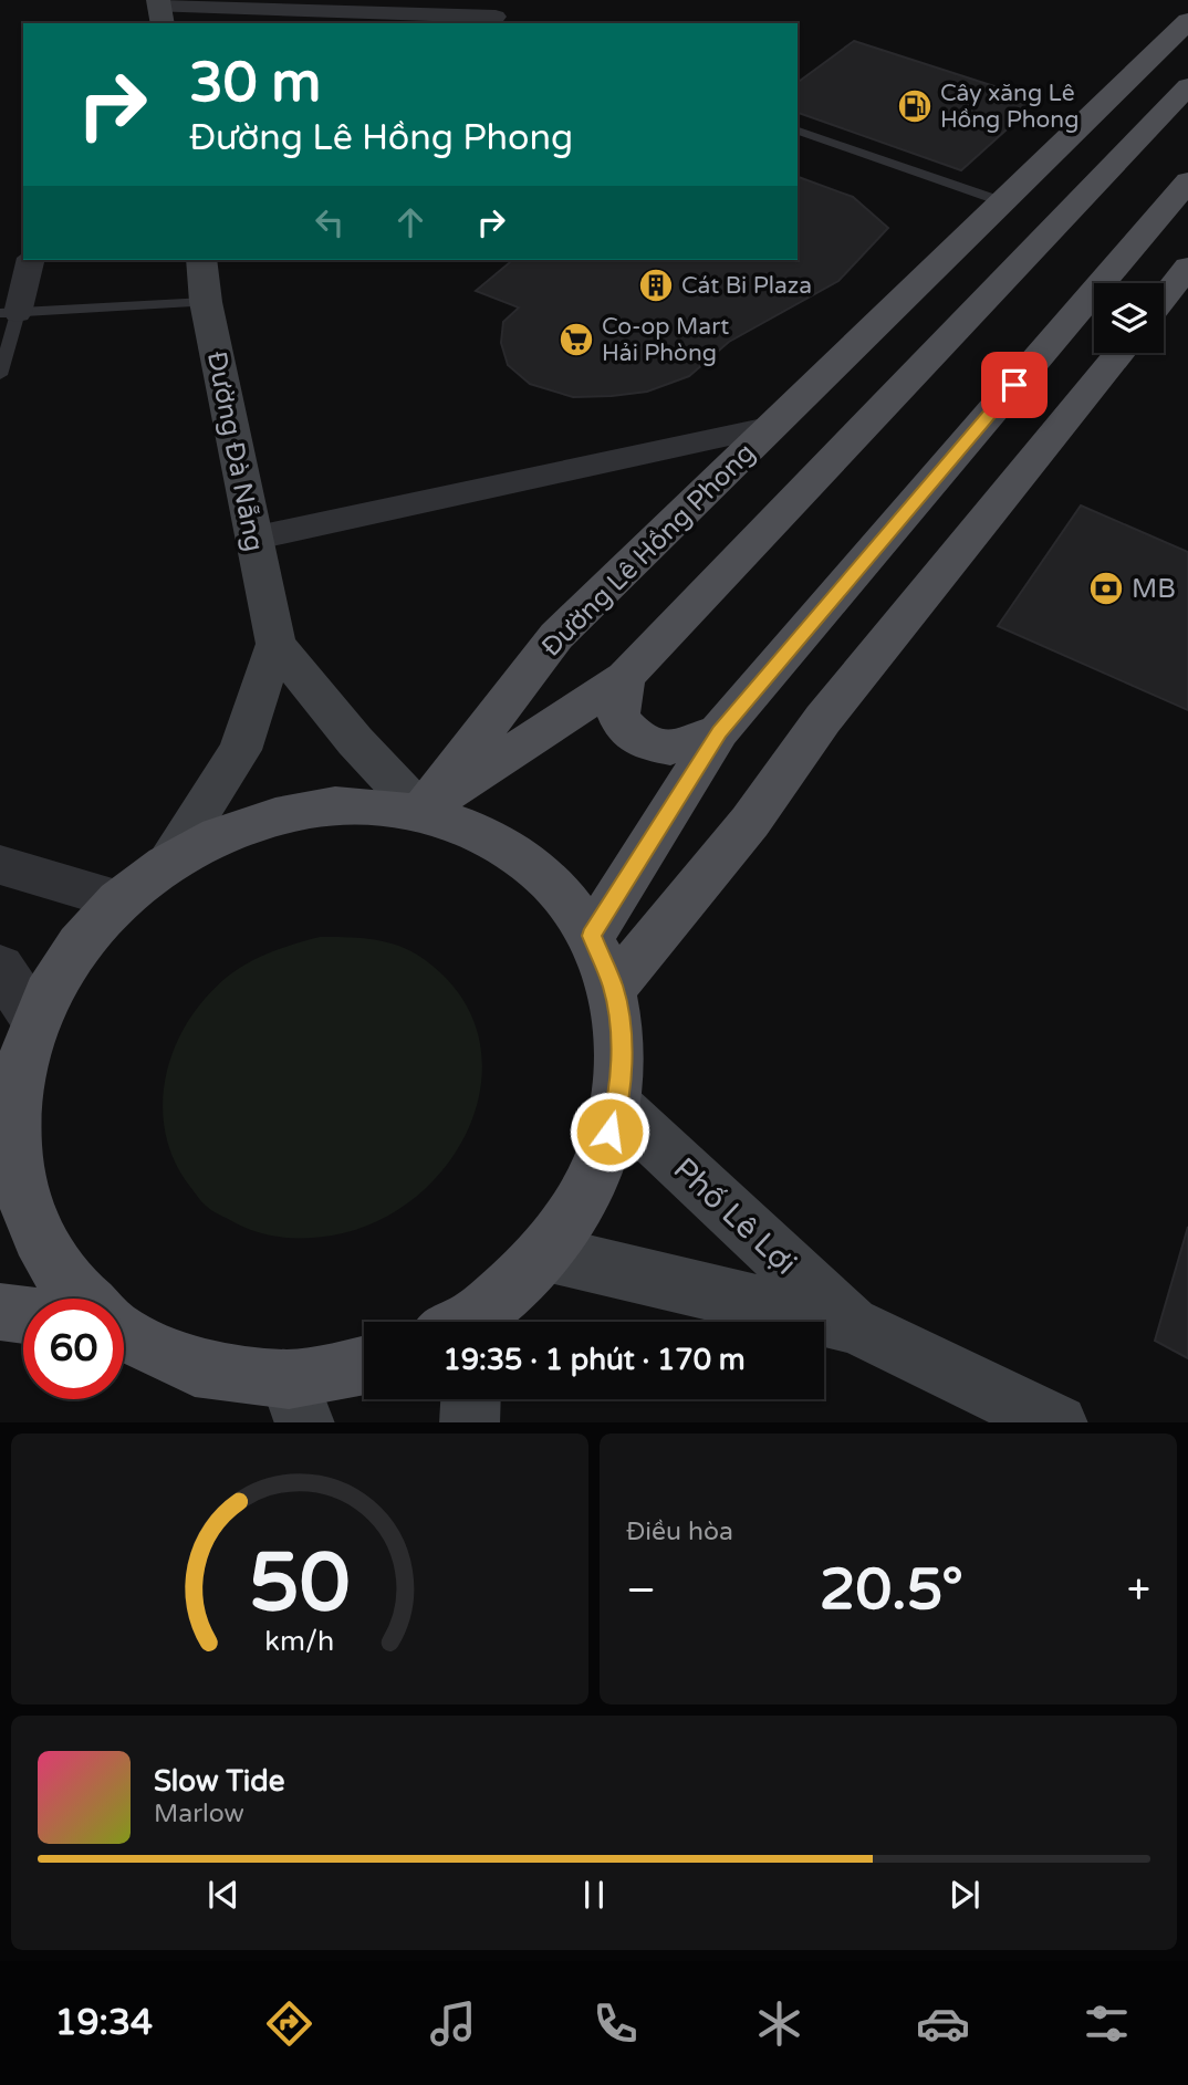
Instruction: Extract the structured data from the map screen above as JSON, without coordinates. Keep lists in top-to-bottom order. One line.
{"streets":{"main road":["Đường Đà Nẵng","Đường Lê Hồng Phong","Phố Lê Lợi"]},"crossings":[["Đường Đà Nẵng","Đường Lê Hồng Phong"]],"places":{"fuel station":["Cây xăng Lê Hồng Phong"],"building":["Cát Bi Plaza"],"supermarket":["Co-op Mart Hải Phòng"],"bank":["MB"]},"page":{"turn":["30 m","Đường Lê Hồng Phong"],"limit":"60","trip":"19:35 · 1 phút · 170 m","tile":"Điều hòa","heat":["−","20.5°","+"],"song":["Slow Tide","Marlow"],"tabs":"19:34","gauge":["50","km/h"]}}
